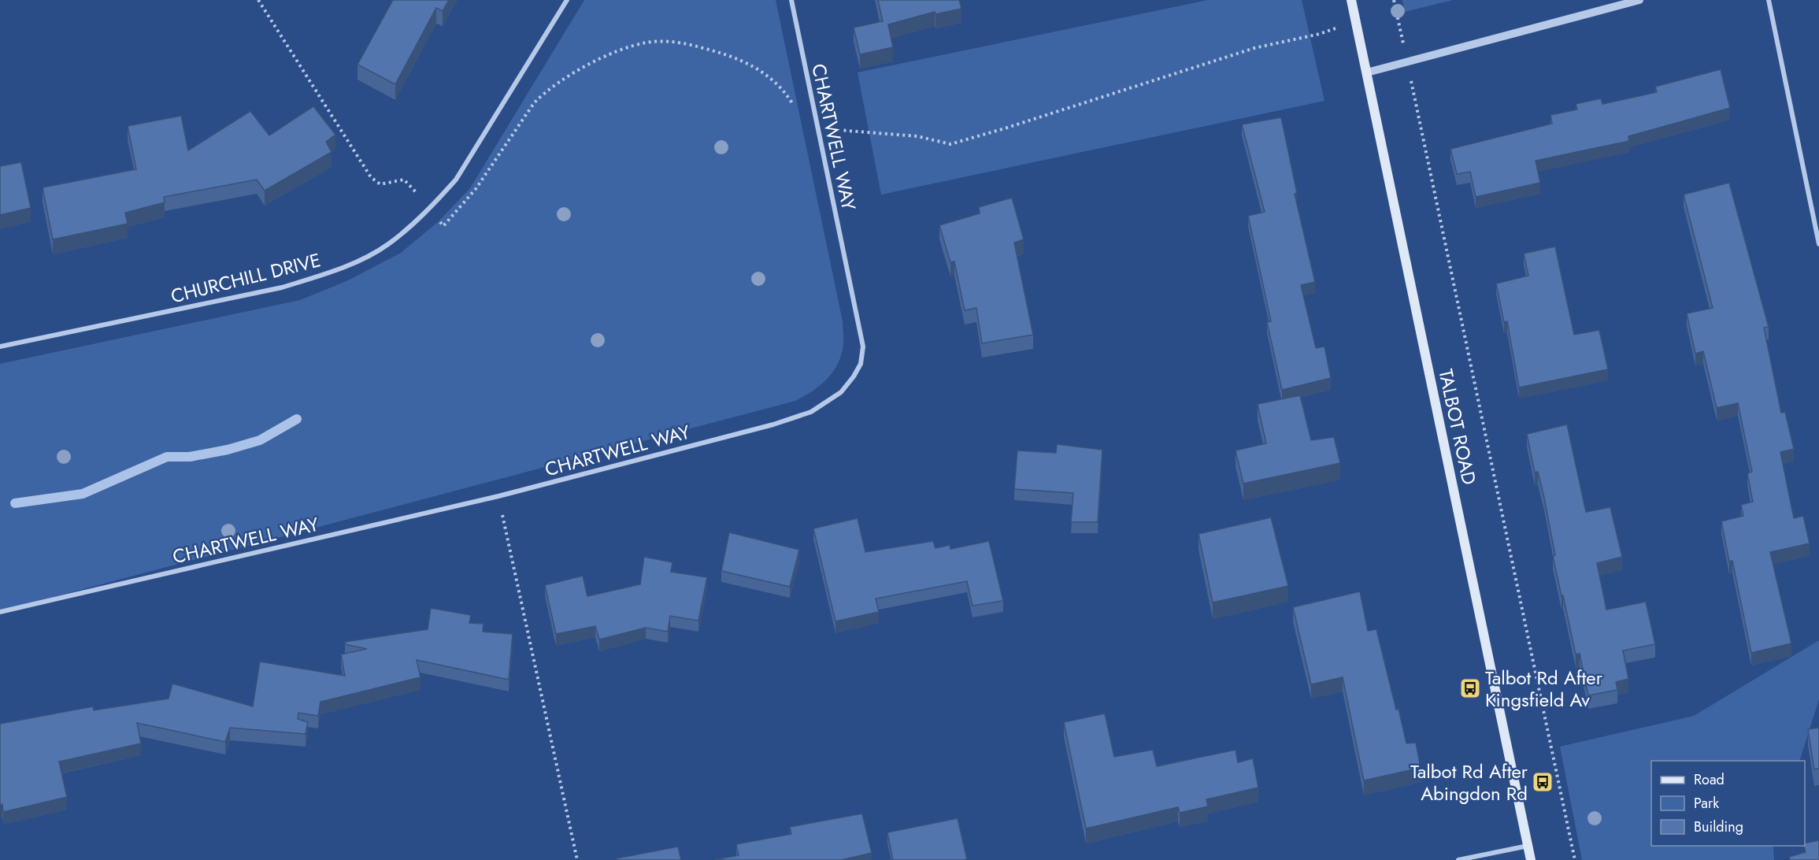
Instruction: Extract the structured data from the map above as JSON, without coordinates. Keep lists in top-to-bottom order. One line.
{"streets":{"main road":["TALBOT ROAD"],"street":["CHARTWELL WAY","CHURCHILL DRIVE"]},"places":{"bus stop":["Talbot Rd After Kingsfield Av","Talbot Rd After Abingdon Rd"]},"legend":["Road","Park","Building"]}
